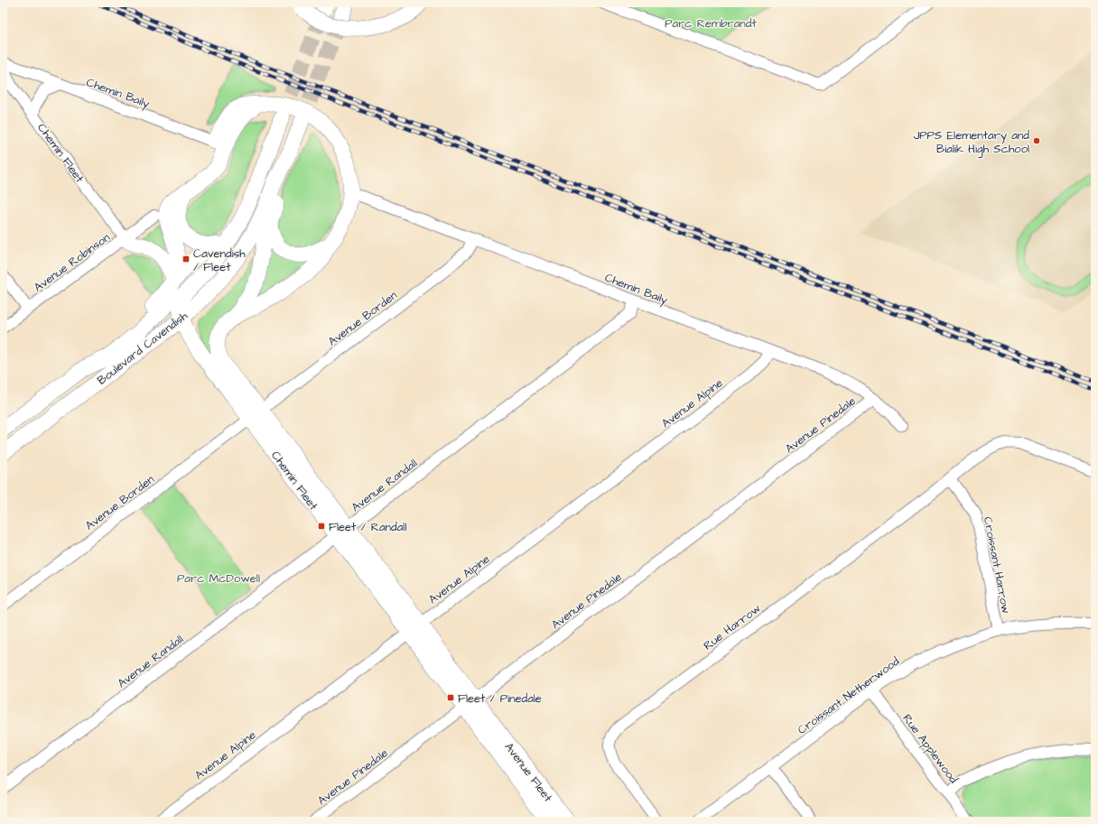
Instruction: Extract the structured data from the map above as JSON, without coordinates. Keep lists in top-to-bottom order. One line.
{"streets":{"main road":["Chemin Fleet","Boulevard Cavendish","Avenue Fleet"],"street":["Chemin Baily","Avenue Robinson","Avenue Borden","Avenue Alpine","Avenue Pinedale","Avenue Randall","Croissant Harrow","Rue Harrow","Croissant Netherwood","Rue Applewood"]},"crossings":[["Chemin Baily","Chemin Fleet"],["Chemin Baily","Avenue Borden"],["Chemin Baily","Avenue Alpine"],["Chemin Baily","Avenue Pinedale"],["Chemin Baily","Avenue Randall"],["Chemin Fleet","Avenue Robinson"],["Chemin Fleet","Avenue Borden"],["Chemin Fleet","Boulevard Cavendish"],["Chemin Fleet","Avenue Alpine"],["Chemin Fleet","Avenue Pinedale"],["Chemin Fleet","Avenue Randall"],["Chemin Fleet","Avenue Fleet"],["Croissant Harrow","Rue Harrow"],["Croissant Harrow","Croissant Netherwood"],["Croissant Netherwood","Rue Applewood"]],"parks":["Parc Rembrandt","Parc McDowell"],"places":{"other":["JPPS Elementary and Bialik High School"],"transit":["Cavendish / Fleet","Fleet / Randall","Fleet / Pinedale"]}}
